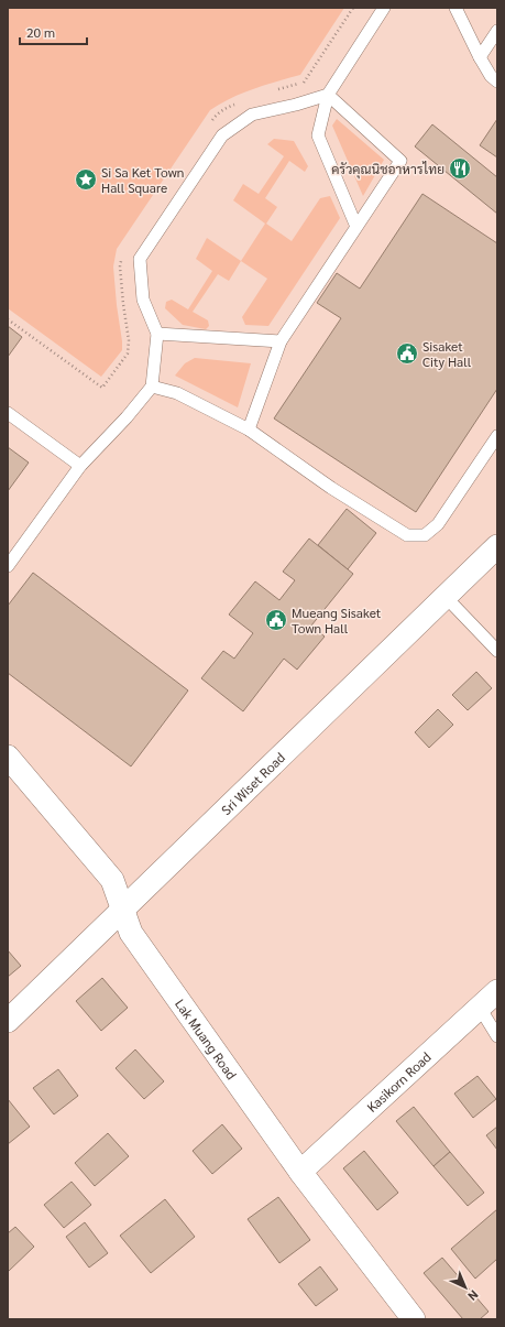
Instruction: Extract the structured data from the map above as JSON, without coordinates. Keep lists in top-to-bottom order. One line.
{"streets":{"street":["Sri Wiset Road","Lak Muang Road","Kasikorn Road"]},"crossings":[["Sri Wiset Road","Lak Muang Road"],["Lak Muang Road","Kasikorn Road"]],"places":{"restaurant":["ครัวคุณนิชอาหารไทย"],"place":["Si Sa Ket Town Hall Square"],"public building":["Sisaket City Hall","Mueang Sisaket Town Hall"]},"scale_bar":"20 m","north":"bottom right"}
